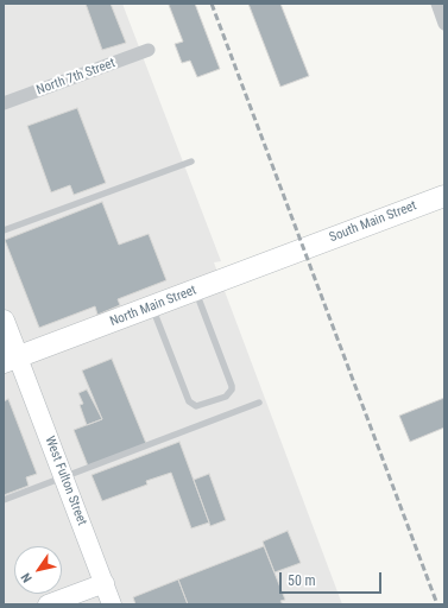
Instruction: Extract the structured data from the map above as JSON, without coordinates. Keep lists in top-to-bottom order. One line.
{"streets":{"main road":["South Main Street","North Main Street"],"street":["North 7th Street","West Fulton Street"]},"crossings":[["South Main Street","North Main Street"],["North Main Street","West Fulton Street"]],"scale_bar":"50 m","north":"bottom left"}
